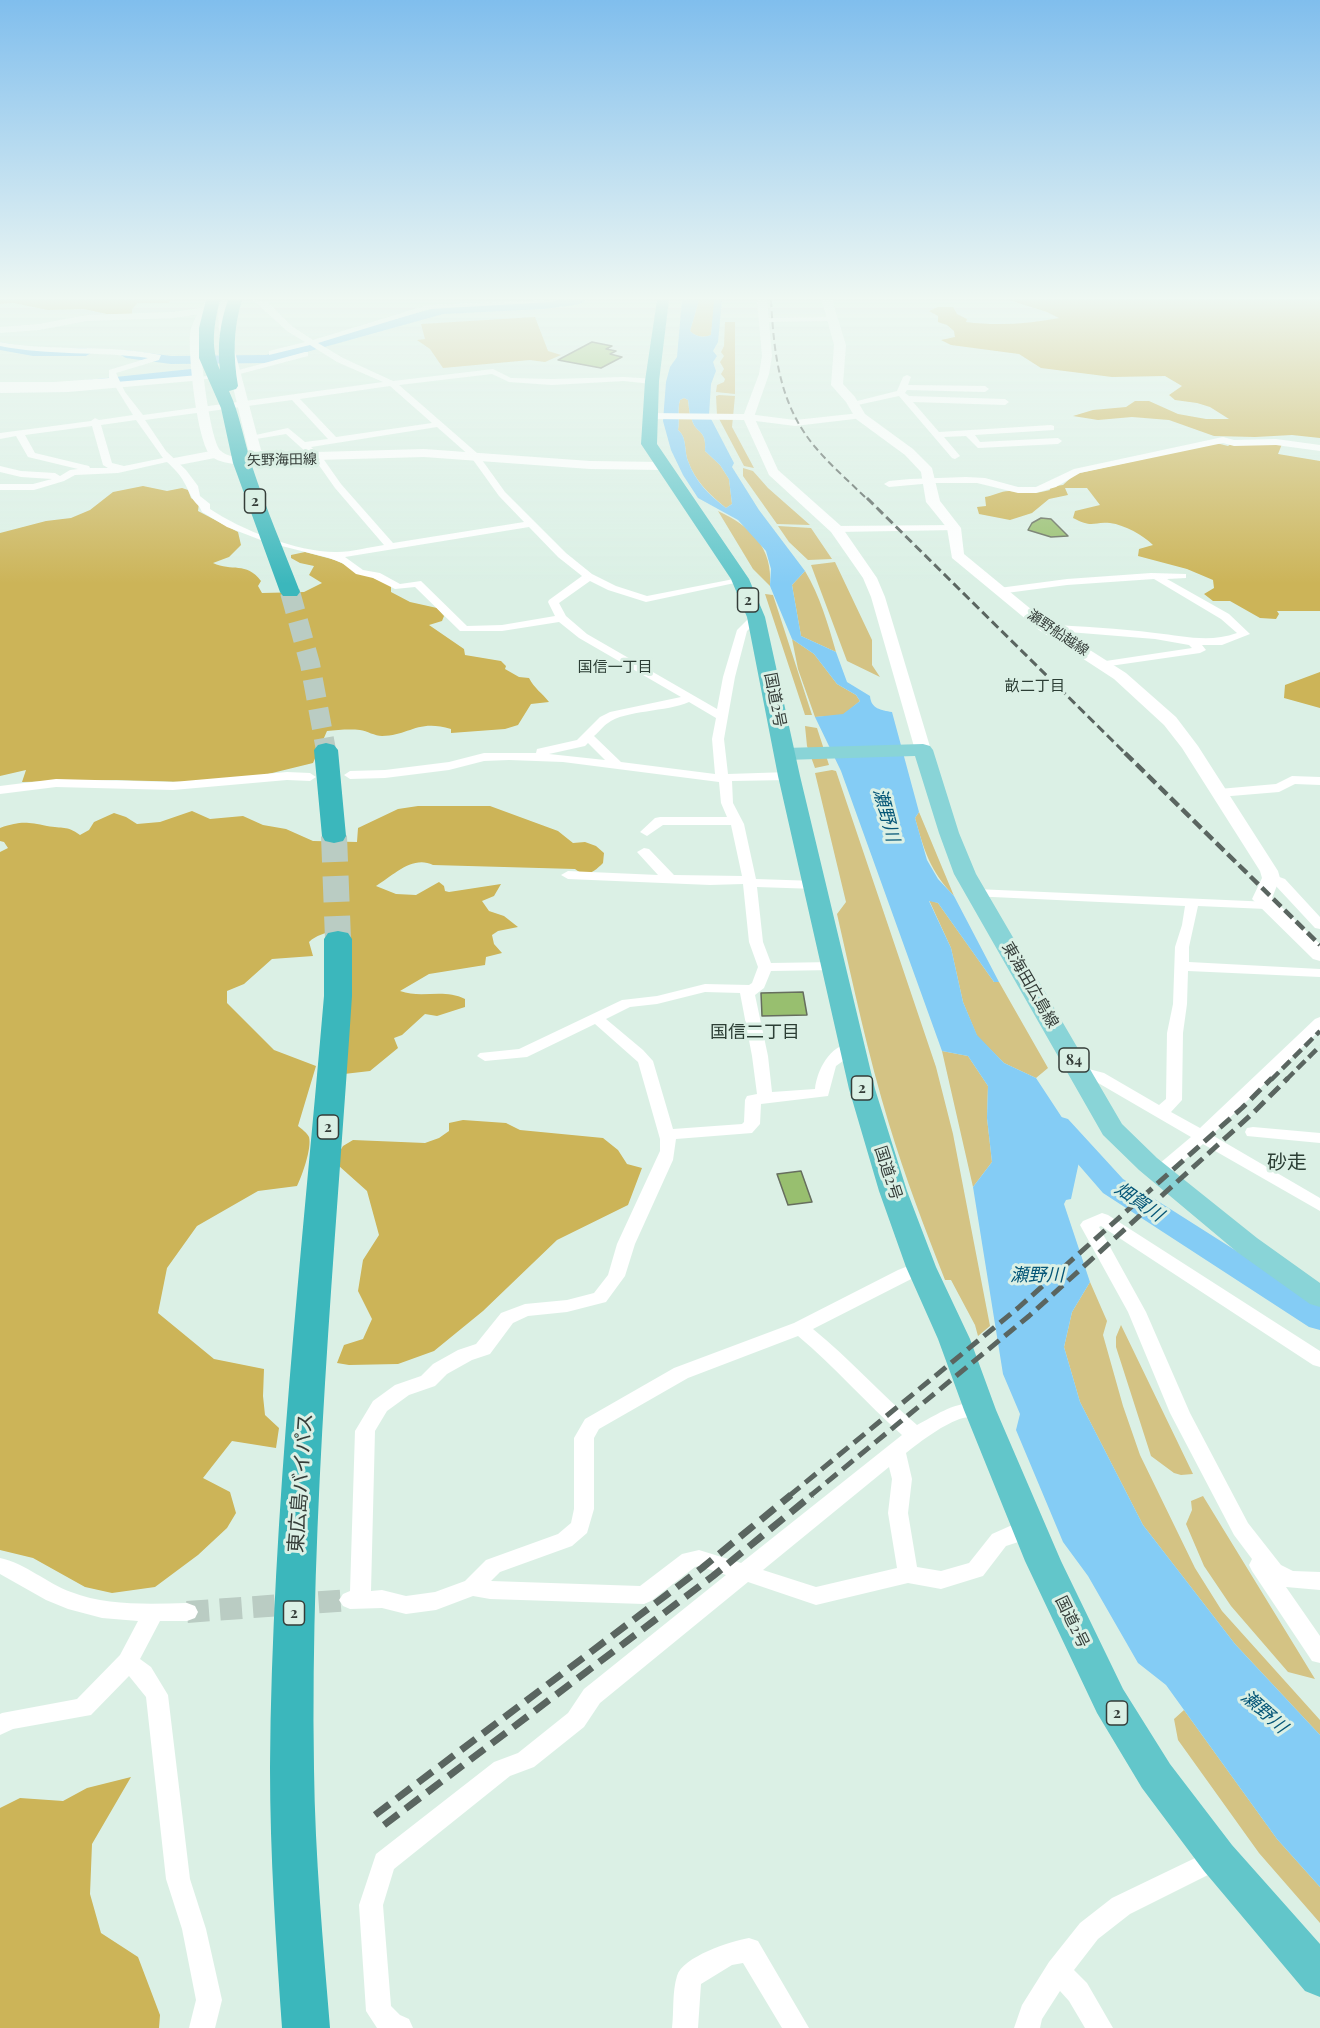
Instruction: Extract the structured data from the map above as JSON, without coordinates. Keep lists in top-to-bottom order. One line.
{"streets":{"highway":["2","国道2号","東広島バイパス"],"main road":["矢野海田線","瀬野船越線","東海田広島線","84"]},"crossings":[["矢野海田線","2"],["矢野海田線","国道2号"]],"districts":["国信一丁目","畝二丁目","国信二丁目","砂走"],"water":["瀬野川","畑賀川"]}
